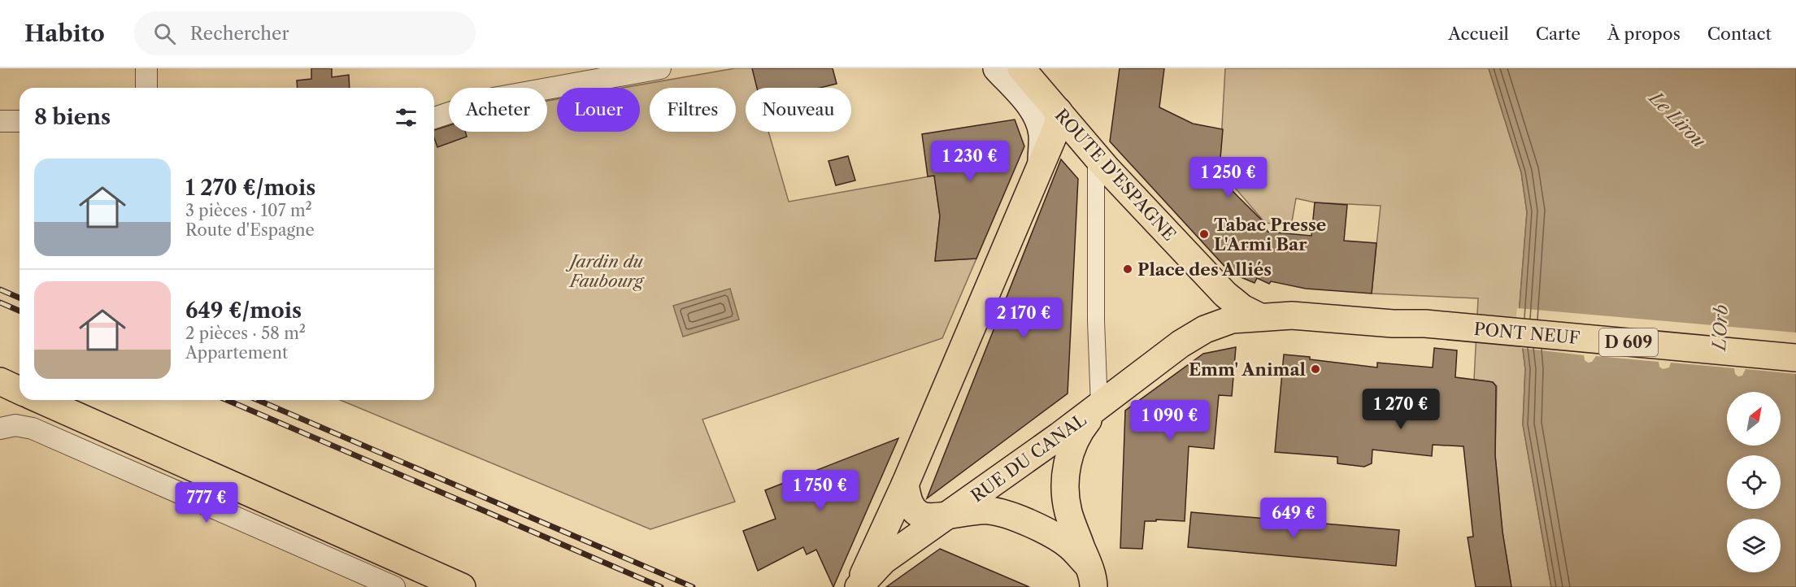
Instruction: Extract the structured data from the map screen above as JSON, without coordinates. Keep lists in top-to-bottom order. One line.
{"streets":{"main road":["ROUTE D'ESPAGNE","PONT NEUF","D 609","RUE DU CANAL"]},"crossings":[["ROUTE D'ESPAGNE","PONT NEUF"],["ROUTE D'ESPAGNE","RUE DU CANAL"],["PONT NEUF","RUE DU CANAL"]],"water":["Le Lirou","L'Orb"],"parks":["Jardin du Faubourg"],"places":["Tabac Presse L'Armi Bar","Place des Alliés","Emm' Animal"],"north":"top right","page":{"header":"Habito","search":"Rechercher","nav":["Accueil","Carte","À propos","Contact"],"chip":["Acheter","Louer","Filtres","Nouveau"],"heading":"8 biens","price":["1 230 €","1 250 €","2 170 €","1 270 €","1 090 €","1 750 €","777 €","649 €"],"list":[{"name":"1 270 €/mois","note":"3 pièces · 107 m² · Route d'Espagne"},{"name":"649 €/mois","note":"2 pièces · 58 m² · Appartement"}]}}
